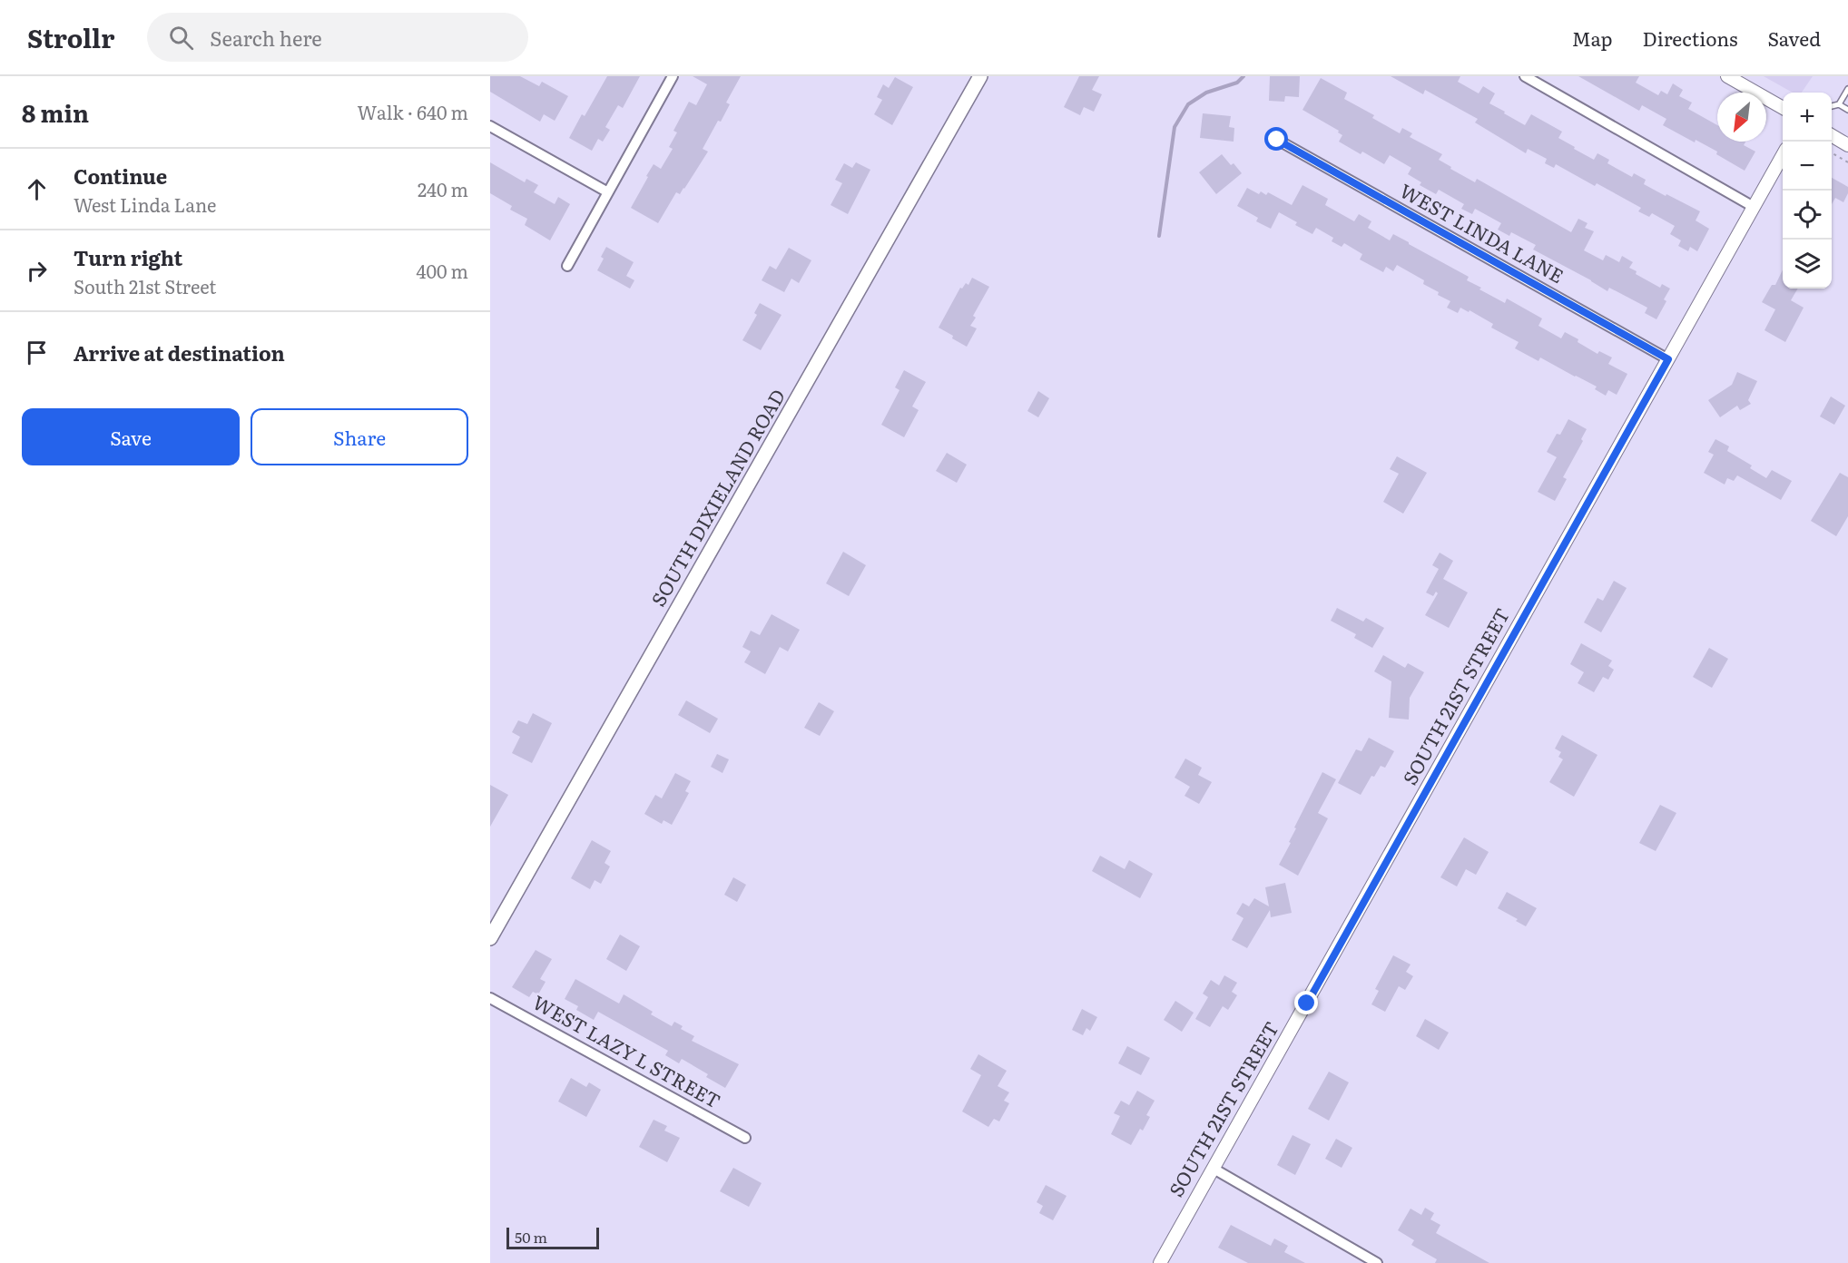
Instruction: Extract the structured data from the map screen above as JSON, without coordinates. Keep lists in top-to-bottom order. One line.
{"streets":{"main road":["SOUTH DIXIELAND ROAD"],"street":["WEST LINDA LANE","SOUTH 21ST STREET","WEST LAZY L STREET"]},"crossings":[["WEST LINDA LANE","SOUTH 21ST STREET"]],"scale_bar":"50 m","north":"bottom left","page":{"header":"Strollr","search":"Search here","nav":["Map","Directions","Saved"],"heading":["8 min","Walk · 640 m"],"map_buttons":["+","−"],"list":[["Continue","West Linda Lane","240 m"],["Turn right","South 21st Street","400 m"],"Arrive at destination"],"buttons":["Save","Share"],"scale":"50 m"}}
